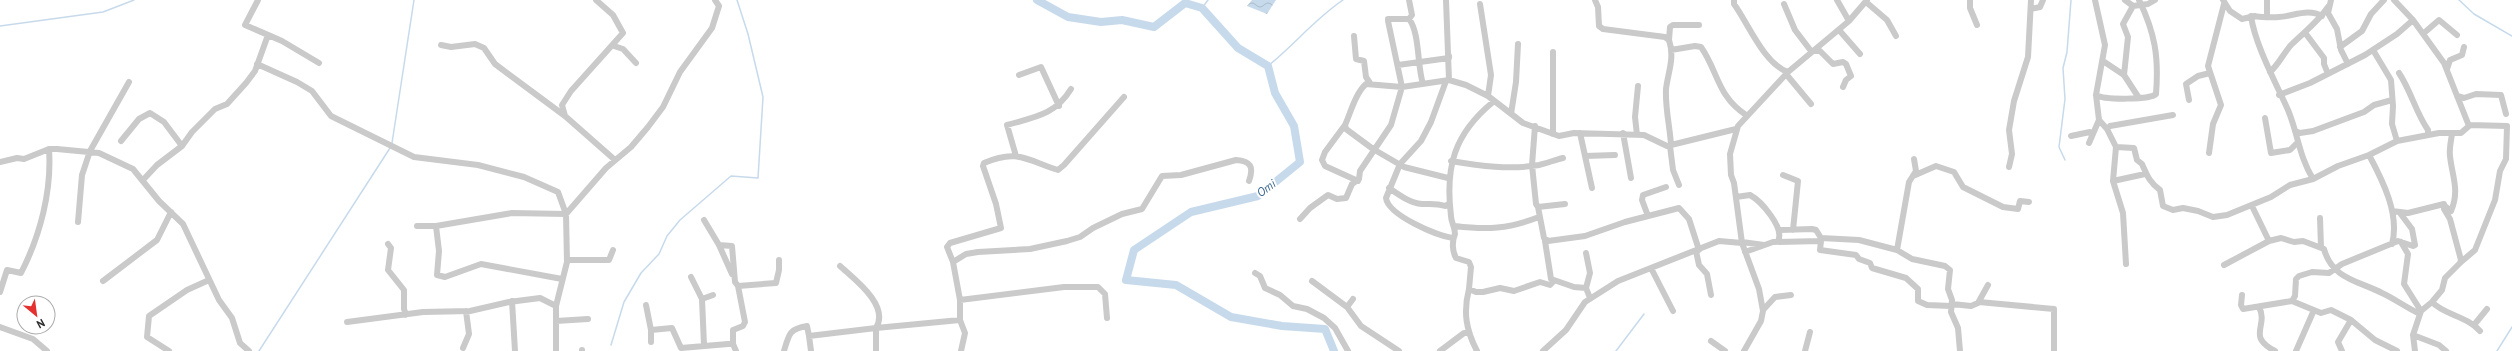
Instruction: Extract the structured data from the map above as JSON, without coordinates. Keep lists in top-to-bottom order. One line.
{"water":["Omi"],"north":"bottom right"}
